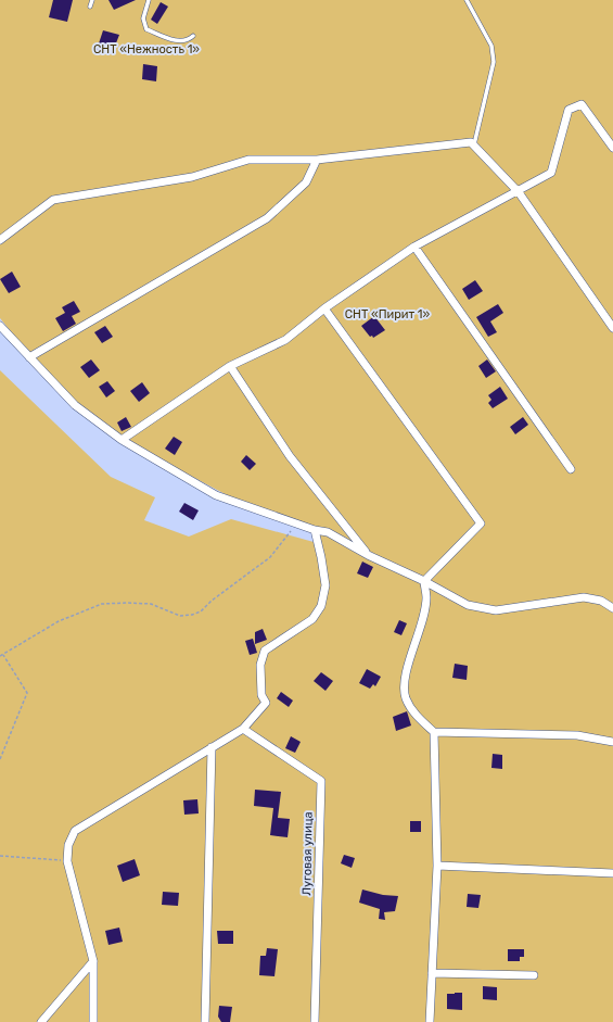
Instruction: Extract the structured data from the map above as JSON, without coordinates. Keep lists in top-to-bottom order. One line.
{"streets":{"street":["Луговая улица"]},"parks":["СНТ «Нежность 1»","СНТ «Пирит 1»"]}
